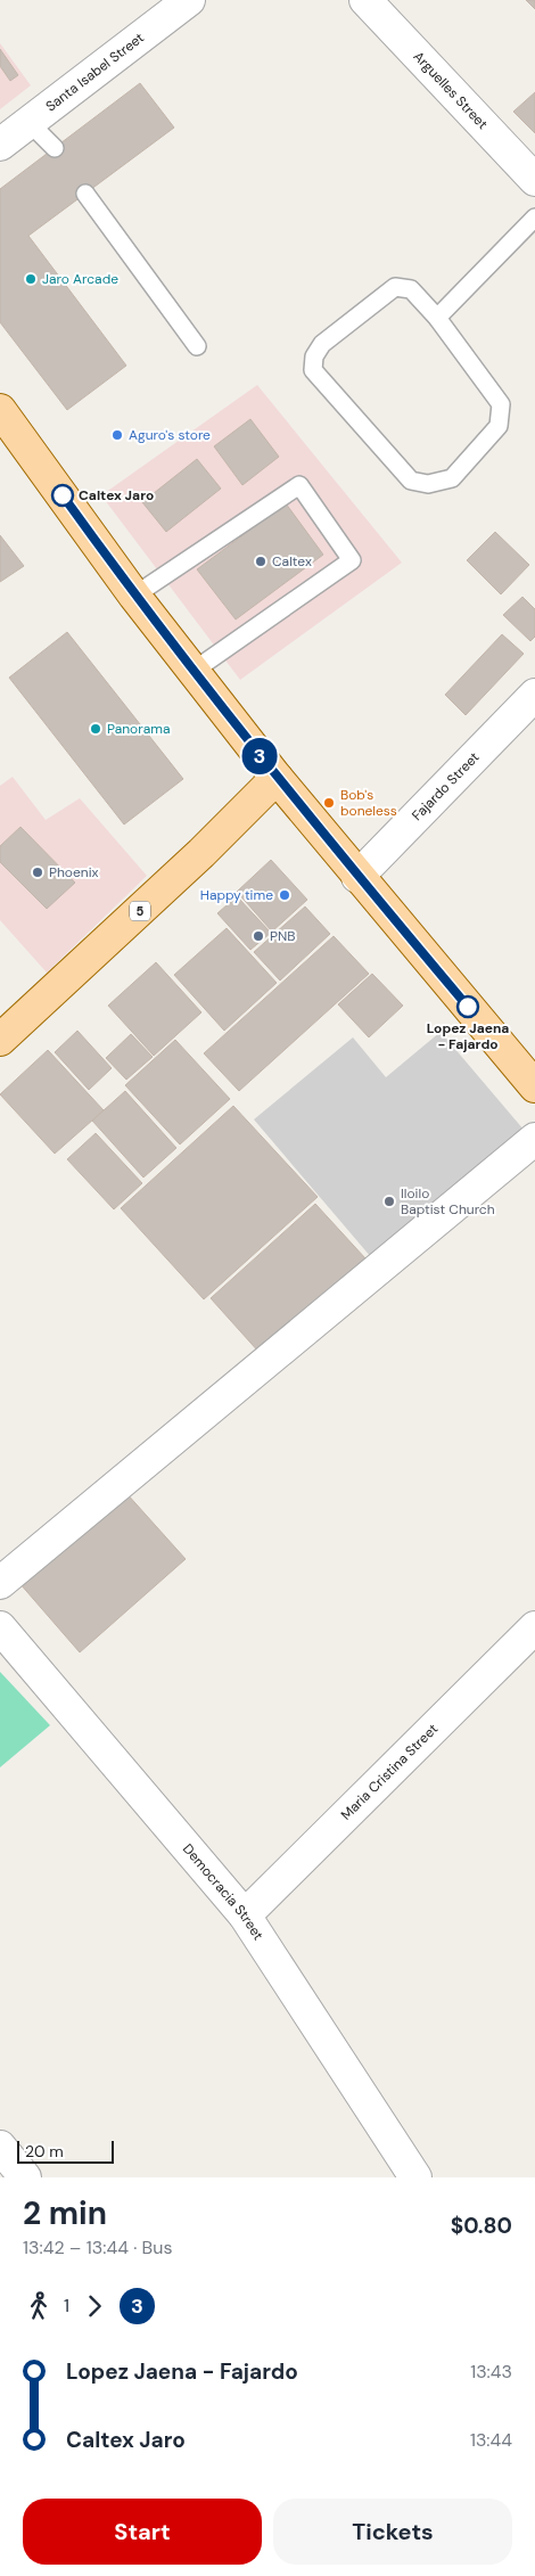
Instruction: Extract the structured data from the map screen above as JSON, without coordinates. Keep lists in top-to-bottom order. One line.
{"streets":{"main road":["5"],"street":["Santa Isabel Street","Arguelles Street","Fajardo Street","Maria Cristina Street","Democracia Street"]},"crossings":[["Maria Cristina Street","Democracia Street"]],"places":["Jaro Arcade","Aguro's store","Caltex Jaro","Caltex","Panorama","Bob's boneless","Phoenix","Happy time","PNB","Lopez Jaena - Fajardo","Iloilo Baptist Church"],"lines":["bus line 3"],"scale_bar":"20 m","page":{"on_map":"3","scale":"20 m","heading":["2 min","13:42 – 13:44 · Bus","$0.80"],"legs":["1","3"],"list":[{"name":"Lopez Jaena - Fajardo","value":"13:43"},{"name":"Caltex Jaro","value":"13:44"}],"buttons":["Start","Tickets"]}}
